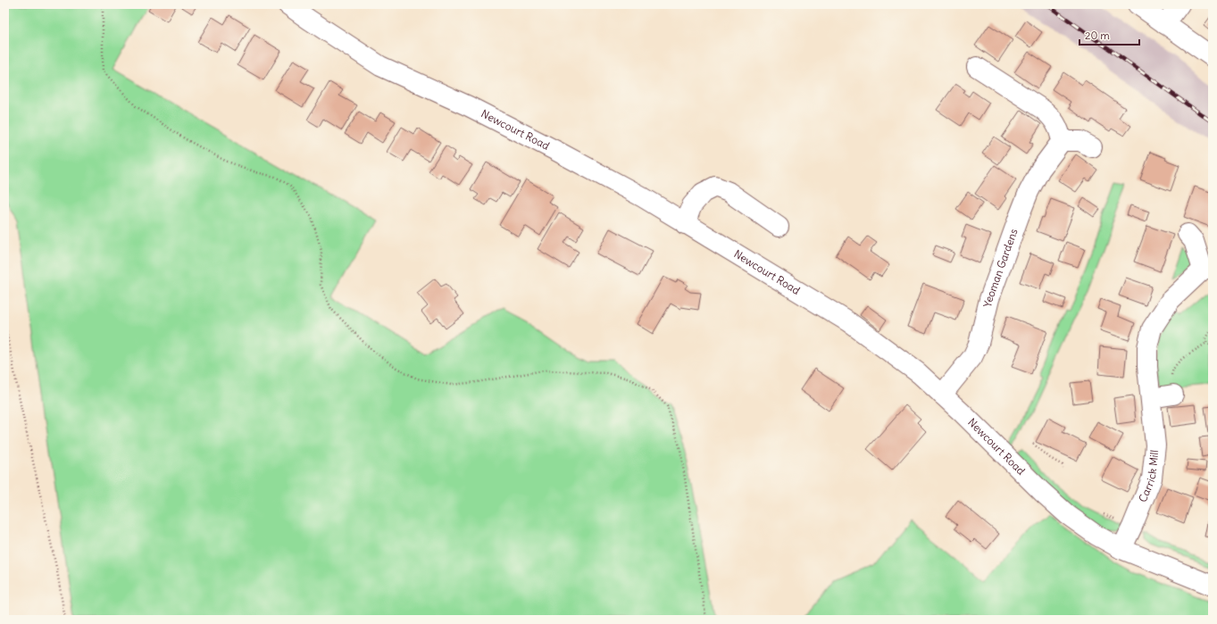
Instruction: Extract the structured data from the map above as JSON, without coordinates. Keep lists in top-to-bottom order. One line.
{"streets":{"street":["Newcourt Road","Yeoman Gardens","Carrick Mill"]},"crossings":[["Newcourt Road","Yeoman Gardens"],["Newcourt Road","Carrick Mill"]],"scale_bar":"20 m"}
